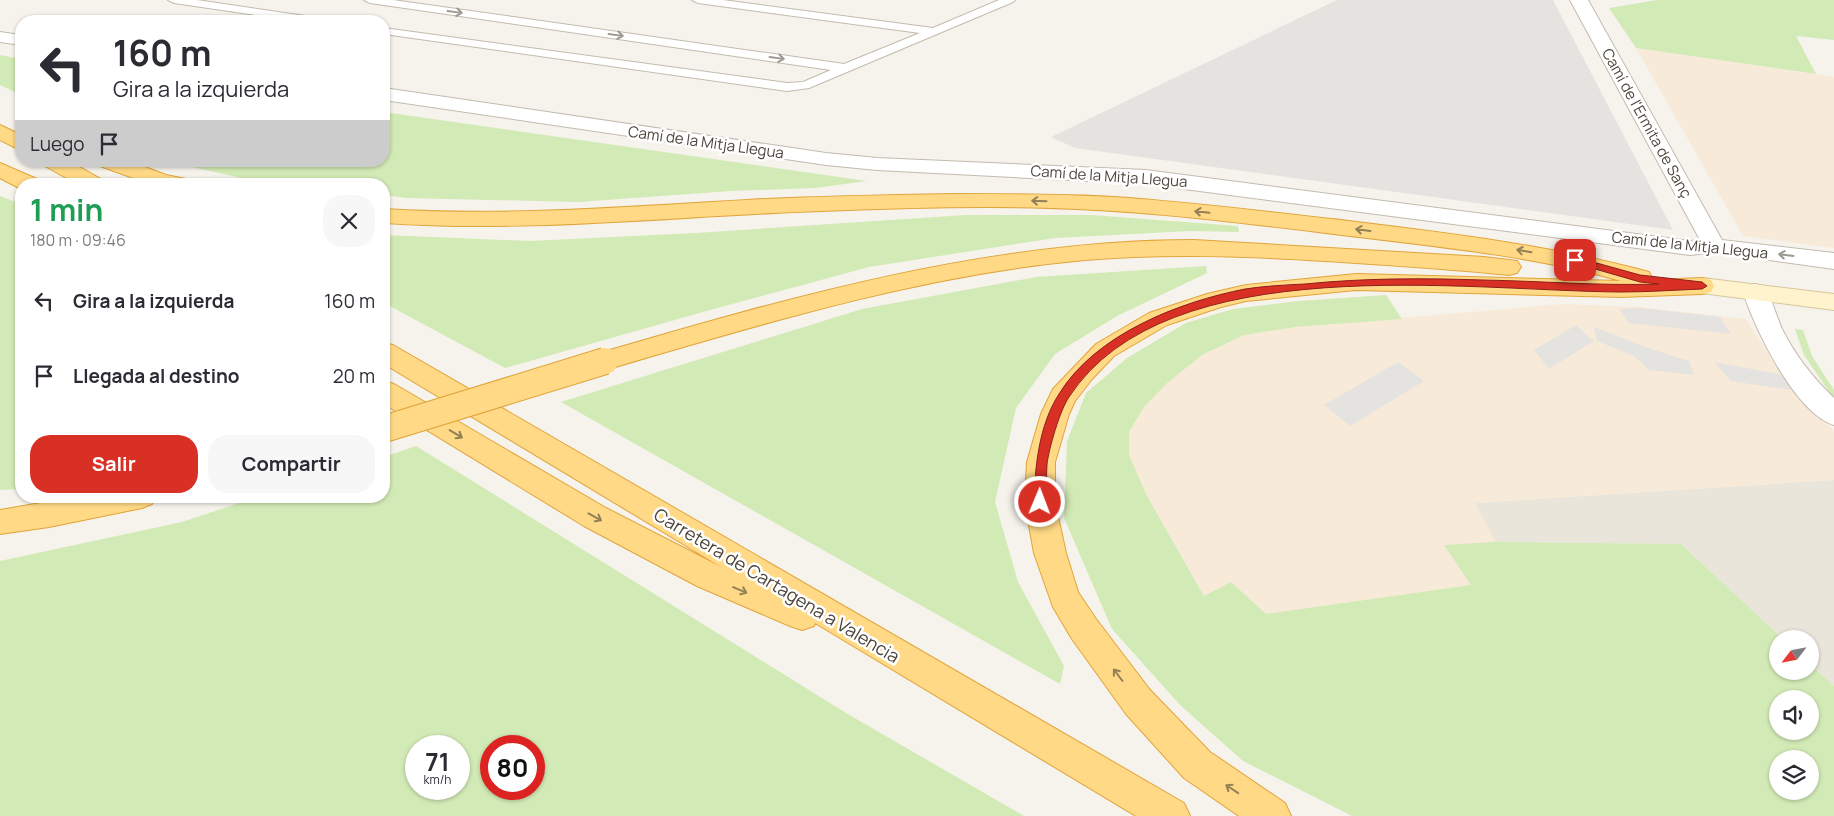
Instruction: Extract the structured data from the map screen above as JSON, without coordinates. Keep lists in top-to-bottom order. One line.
{"streets":{"highway":["Carretera de Cartagena a Valencia"],"street":["Camí de l'Ermita de Sanç","Camí de la Mitja Llegua"]},"crossings":[["Camí de l'Ermita de Sanç","Camí de la Mitja Llegua"]],"north":"bottom left","page":{"turn":["160 m","Gira a la izquierda"],"then":"Luego","heading":["1 min","180 m · 09:46"],"list":[{"name":"Gira a la izquierda","value":"160 m"},{"name":"Llegada al destino","value":"20 m"}],"buttons":["Salir","Compartir"],"speed":"71 km/h","limit":"80"}}
